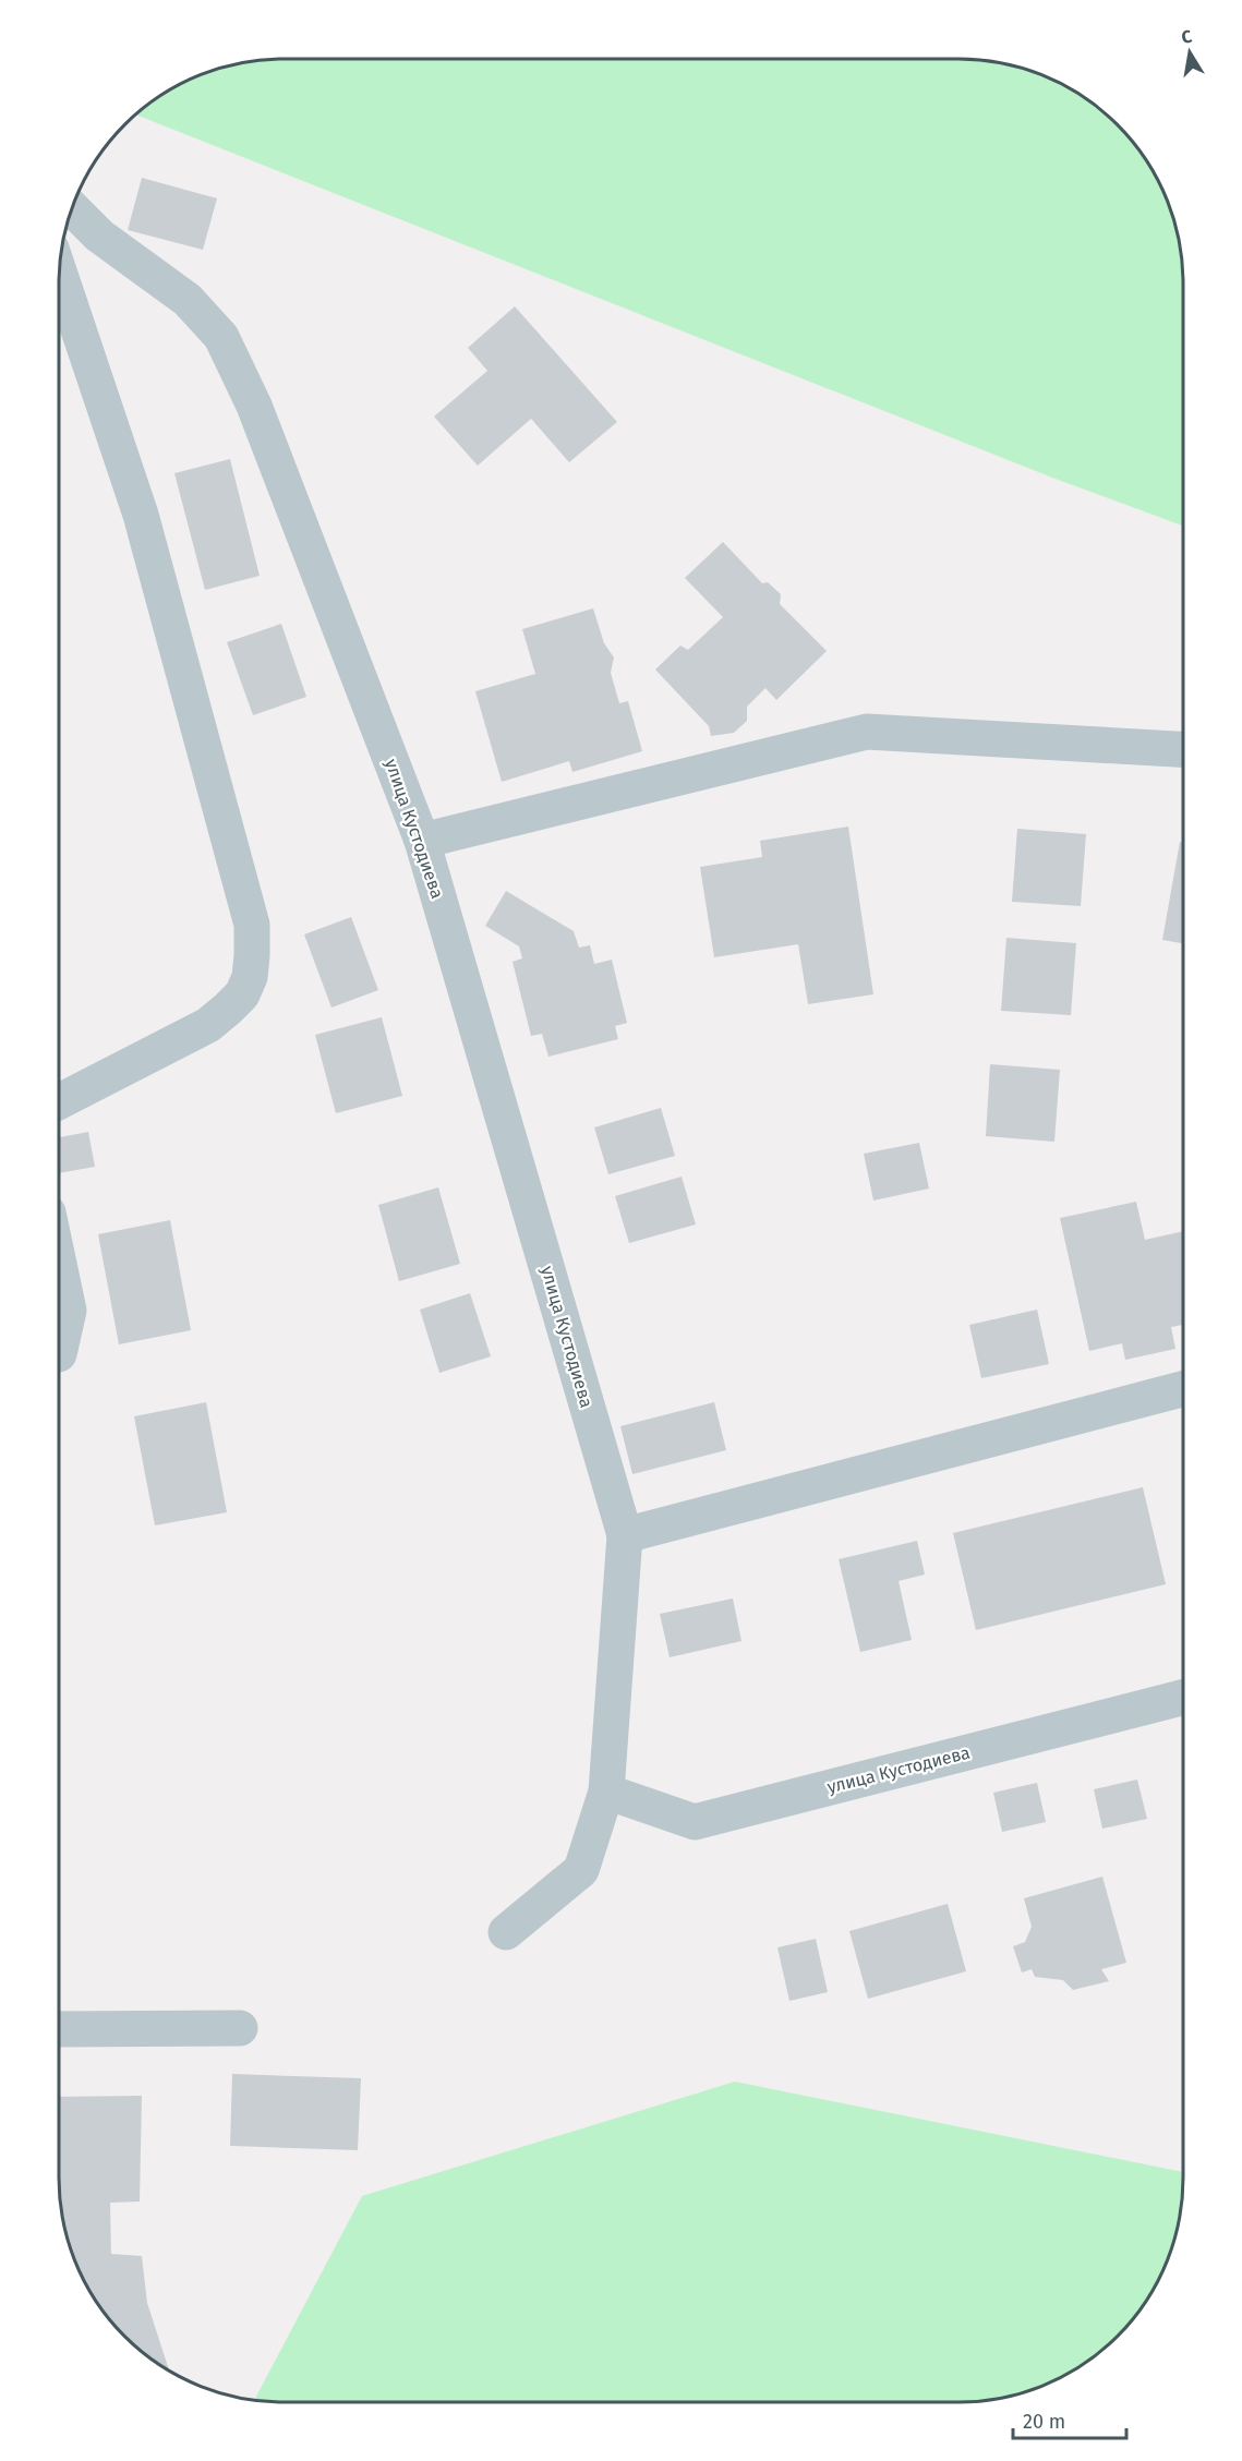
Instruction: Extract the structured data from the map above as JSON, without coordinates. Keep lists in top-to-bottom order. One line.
{"streets":{"lane":["улица Кустодиева"]},"scale_bar":"20 m","north":"top"}
